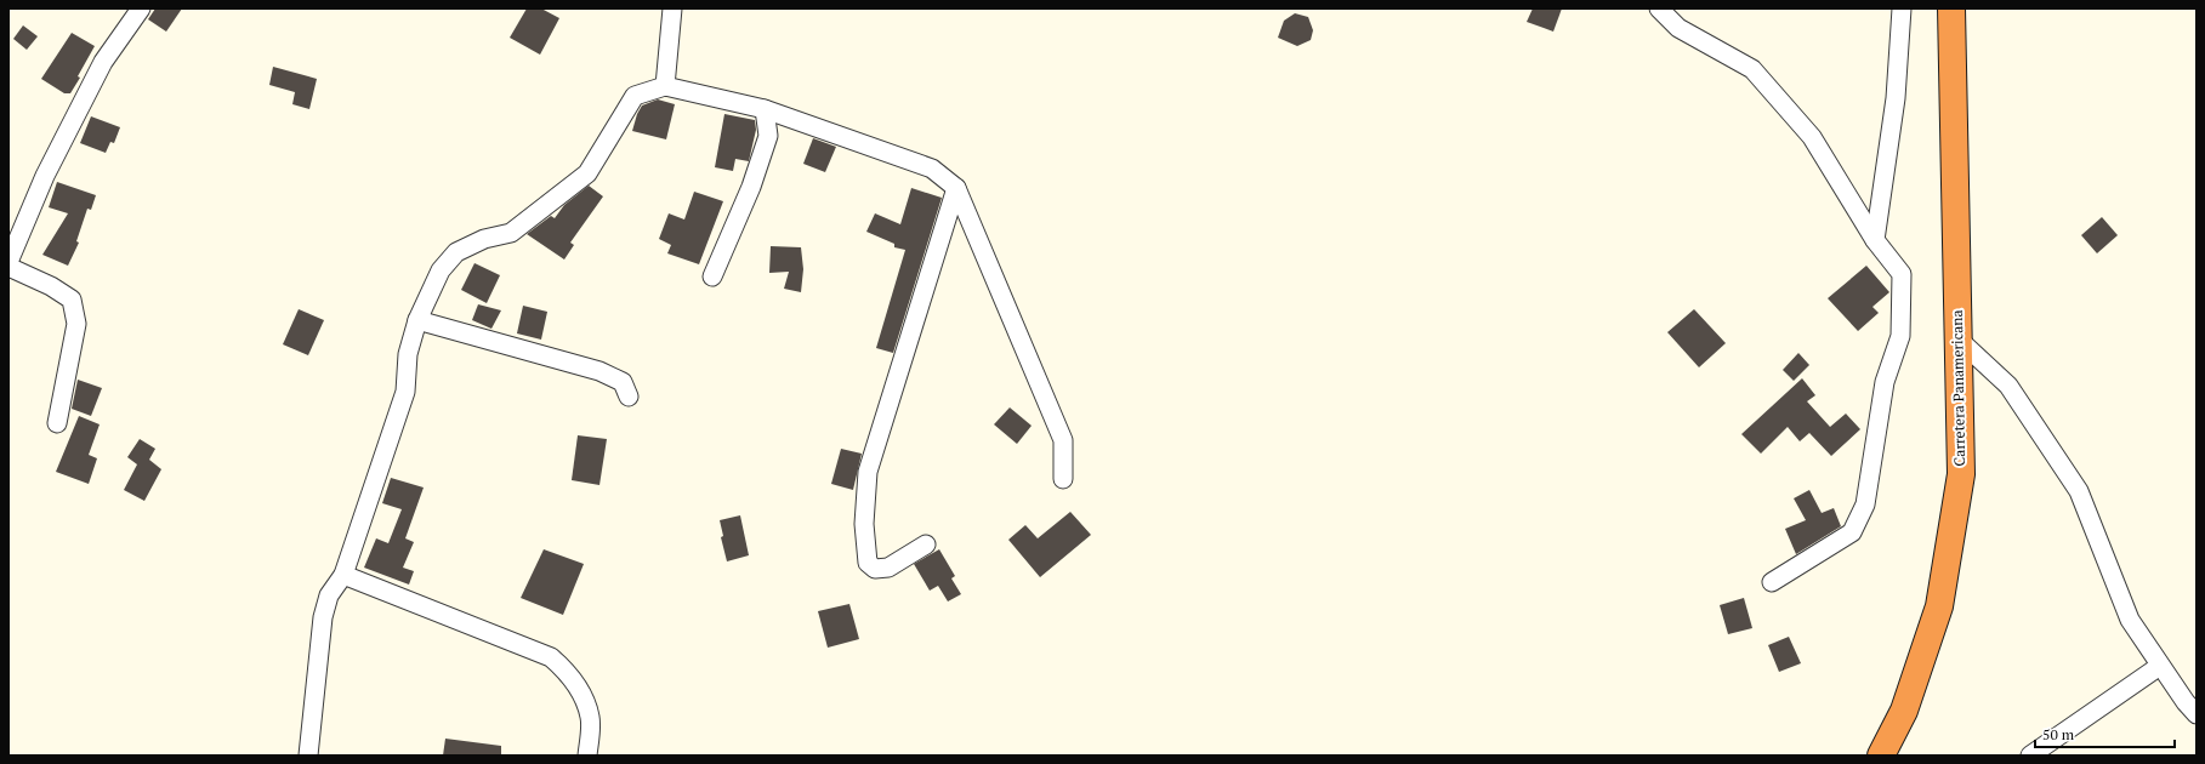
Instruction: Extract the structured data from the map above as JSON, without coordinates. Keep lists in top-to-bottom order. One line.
{"streets":{"highway":["Carretera Panamericana"]},"scale_bar":"50 m"}
